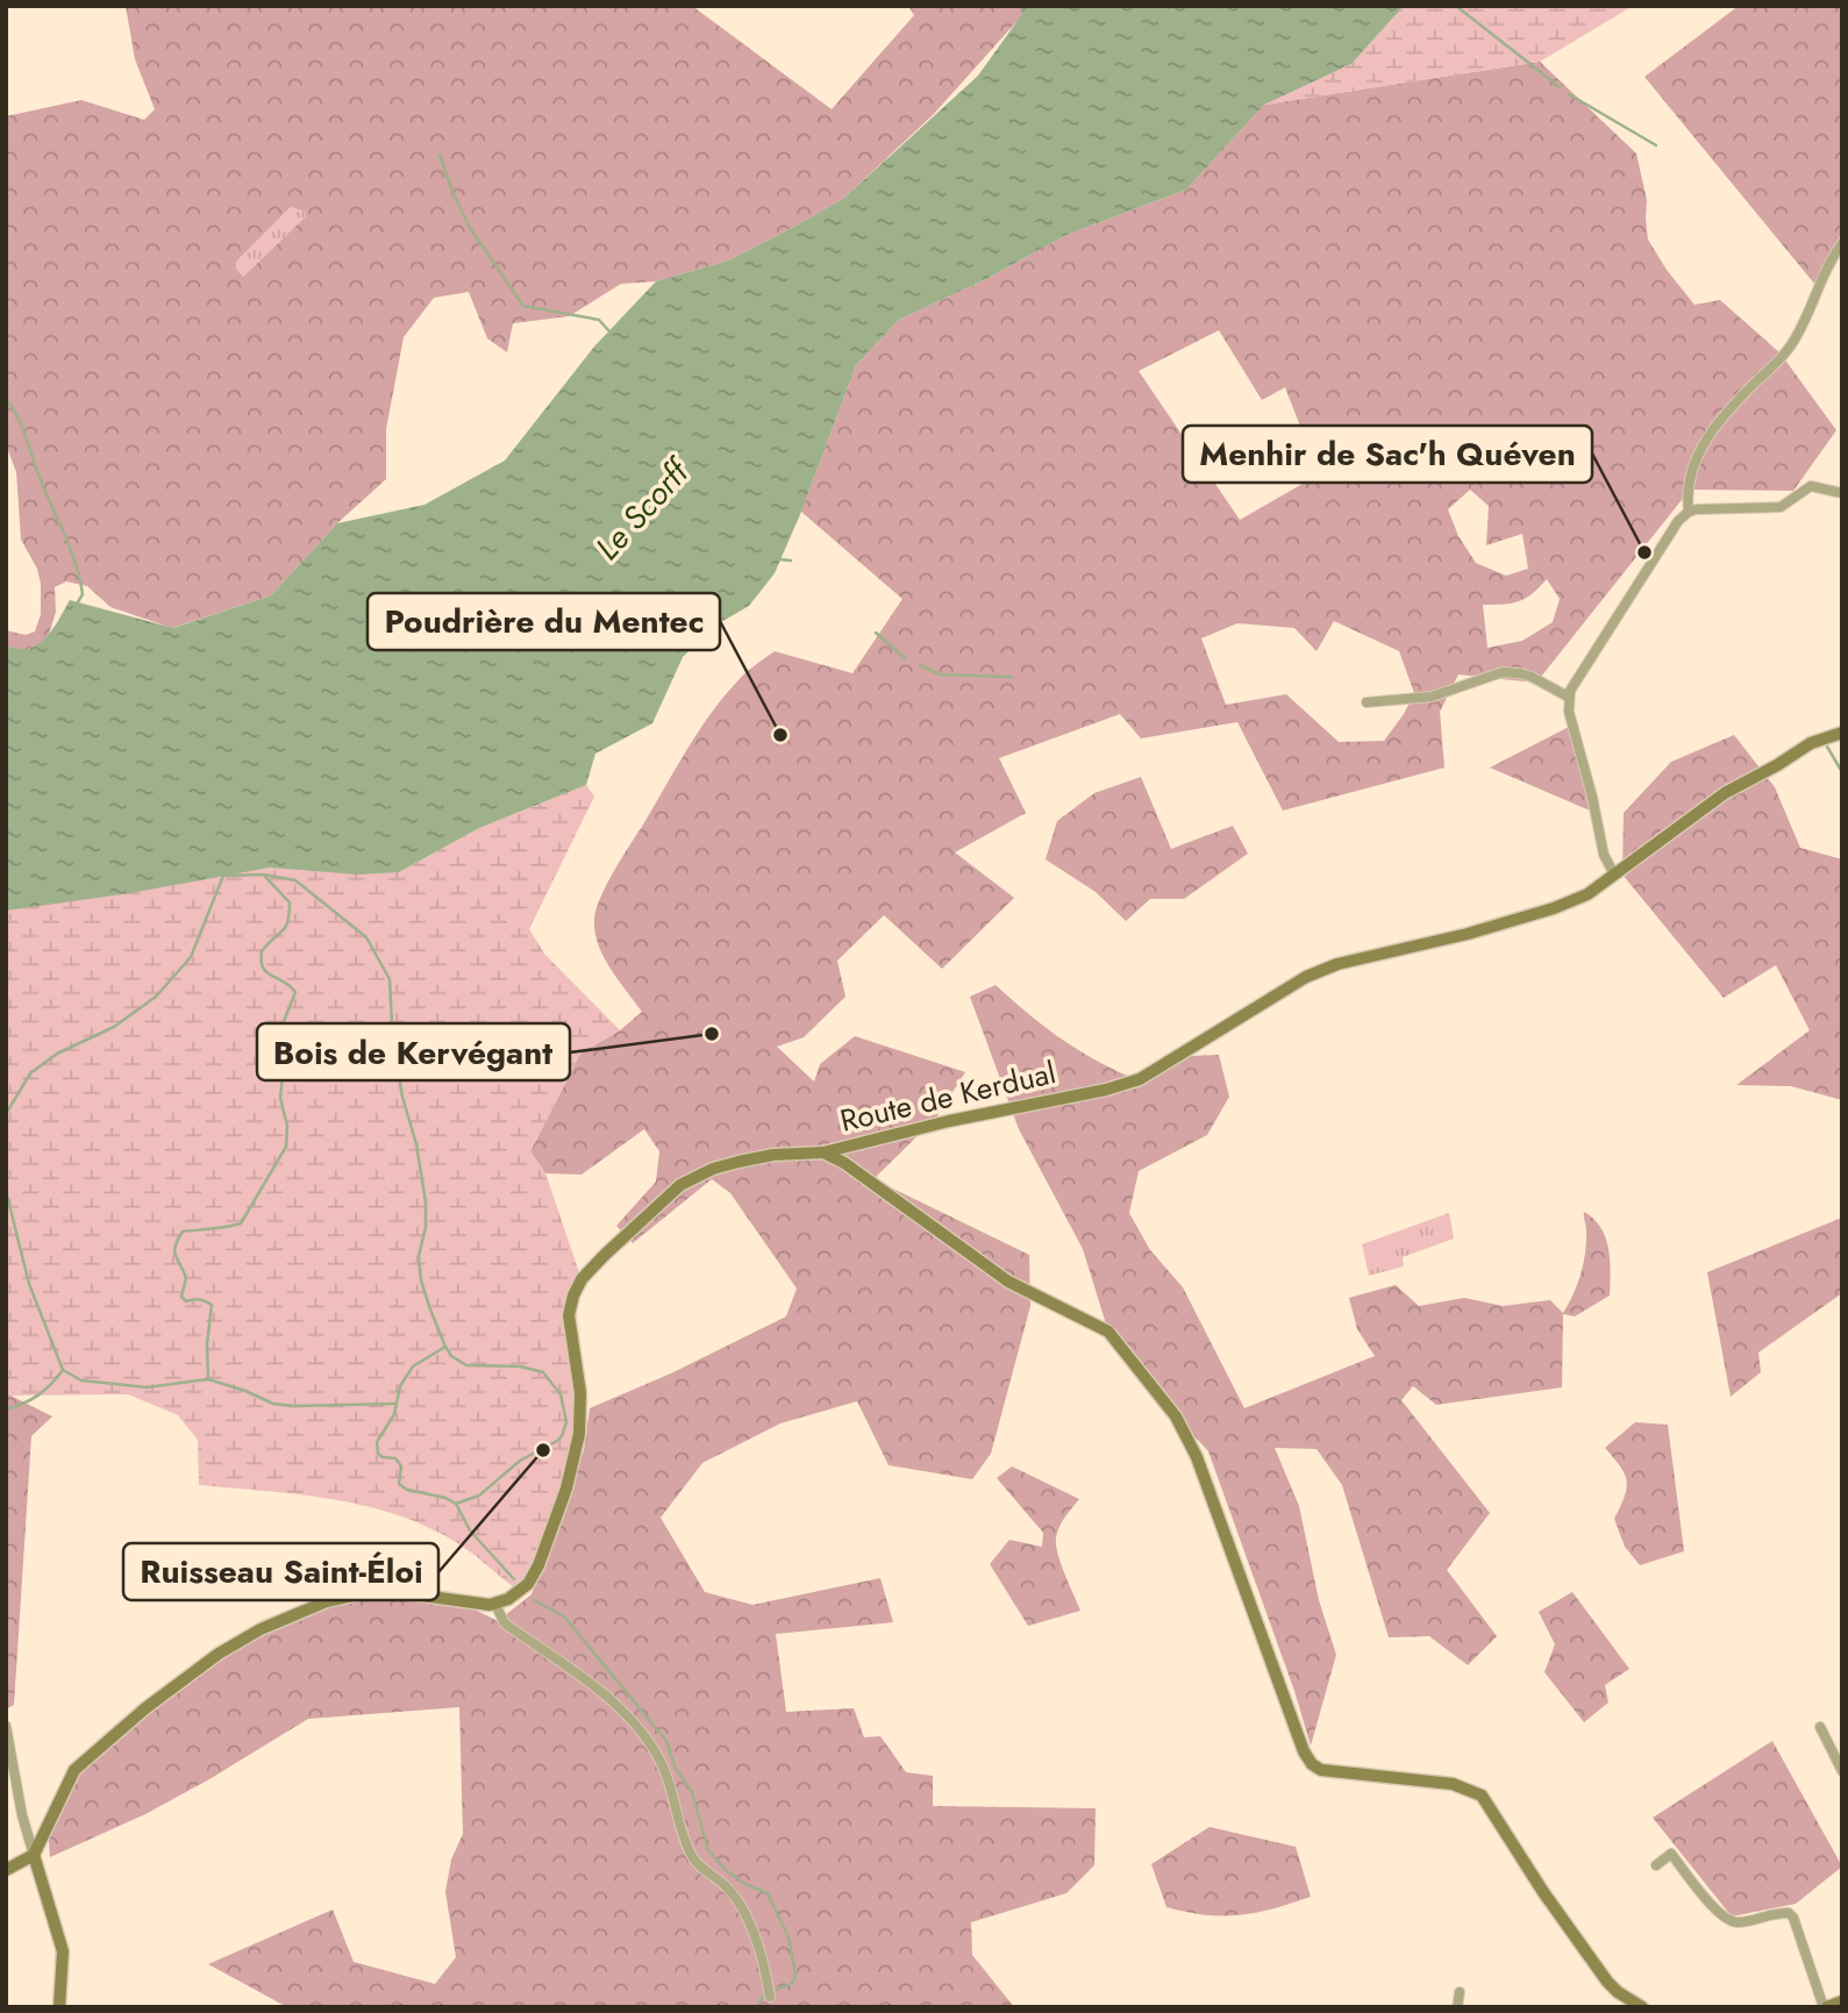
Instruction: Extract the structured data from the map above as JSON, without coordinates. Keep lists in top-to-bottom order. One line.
{"streets":{"street":["Route de Kerdual"]},"water":["Le Scorff"],"places":["Menhir de Sac'h Quéven","Poudrière du Mentec","Bois de Kervégant","Ruisseau Saint-Éloi"]}
